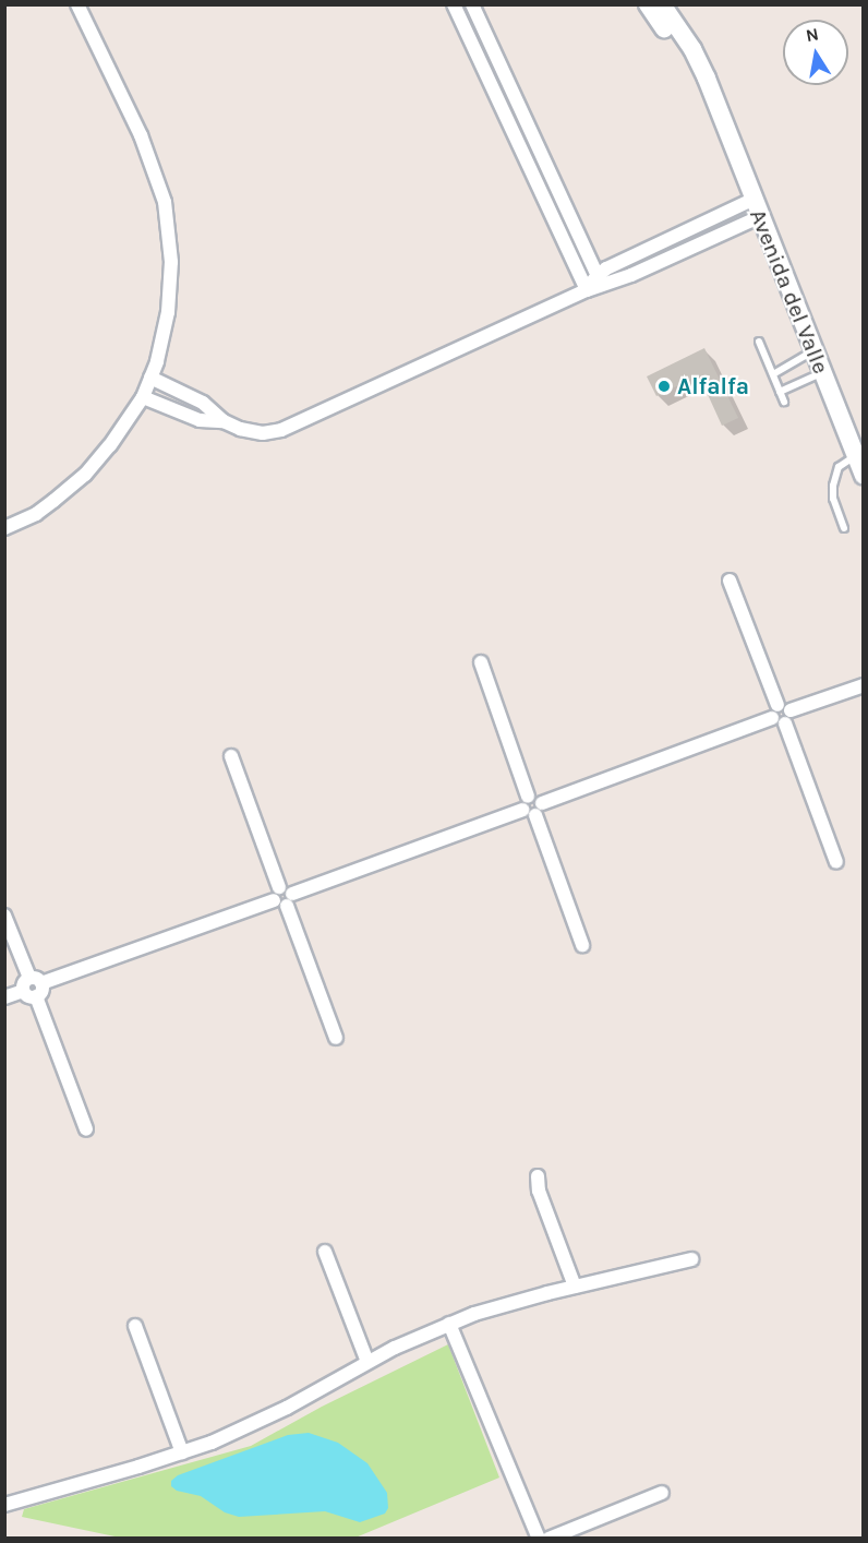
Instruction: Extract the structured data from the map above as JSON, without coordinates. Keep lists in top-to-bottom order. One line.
{"streets":{"street":["Avenida del Valle"]},"places":["Alfalfa"],"north":"top"}
